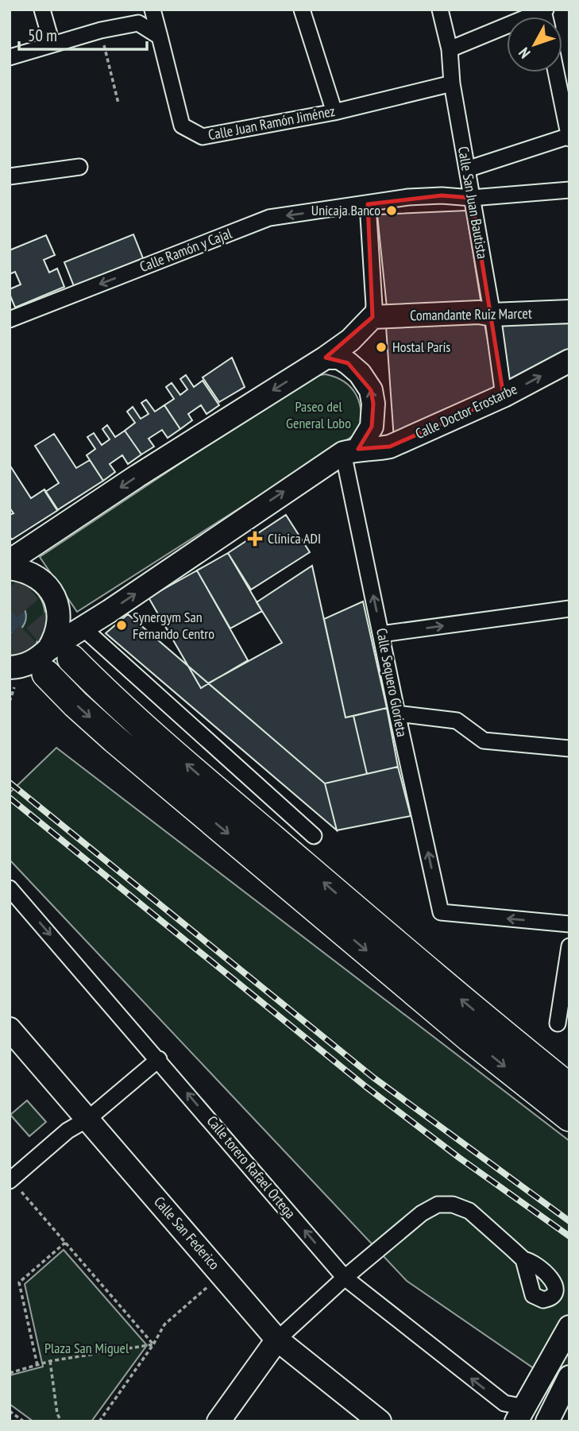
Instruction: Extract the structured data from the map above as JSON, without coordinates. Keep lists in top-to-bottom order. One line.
{"streets":{"street":["Calle Juan Ramón Jiménez","Calle San Juan Bautista","Calle Ramón y Cajal","Comandante Ruiz Marcet","Calle Doctor Erostarbe","Calle Sequero Glorieta","Calle torero Rafael Ortega","Calle San Federico"]},"crossings":[["Calle Juan Ramón Jiménez","Calle San Juan Bautista"],["Calle San Juan Bautista","Calle Ramón y Cajal"],["Calle San Juan Bautista","Comandante Ruiz Marcet"],["Calle San Juan Bautista","Calle Doctor Erostarbe"],["Calle Doctor Erostarbe","Calle Sequero Glorieta"]],"one_way":["Calle Sequero Glorieta"],"parks":["Paseo del General Lobo","Plaza San Miguel"],"places":{"other":["Unicaja Banco","Hostal París","Synergym San Fernando Centro"],"health":["Clínica ADI"]},"scale_bar":"50 m","north":"bottom left"}
